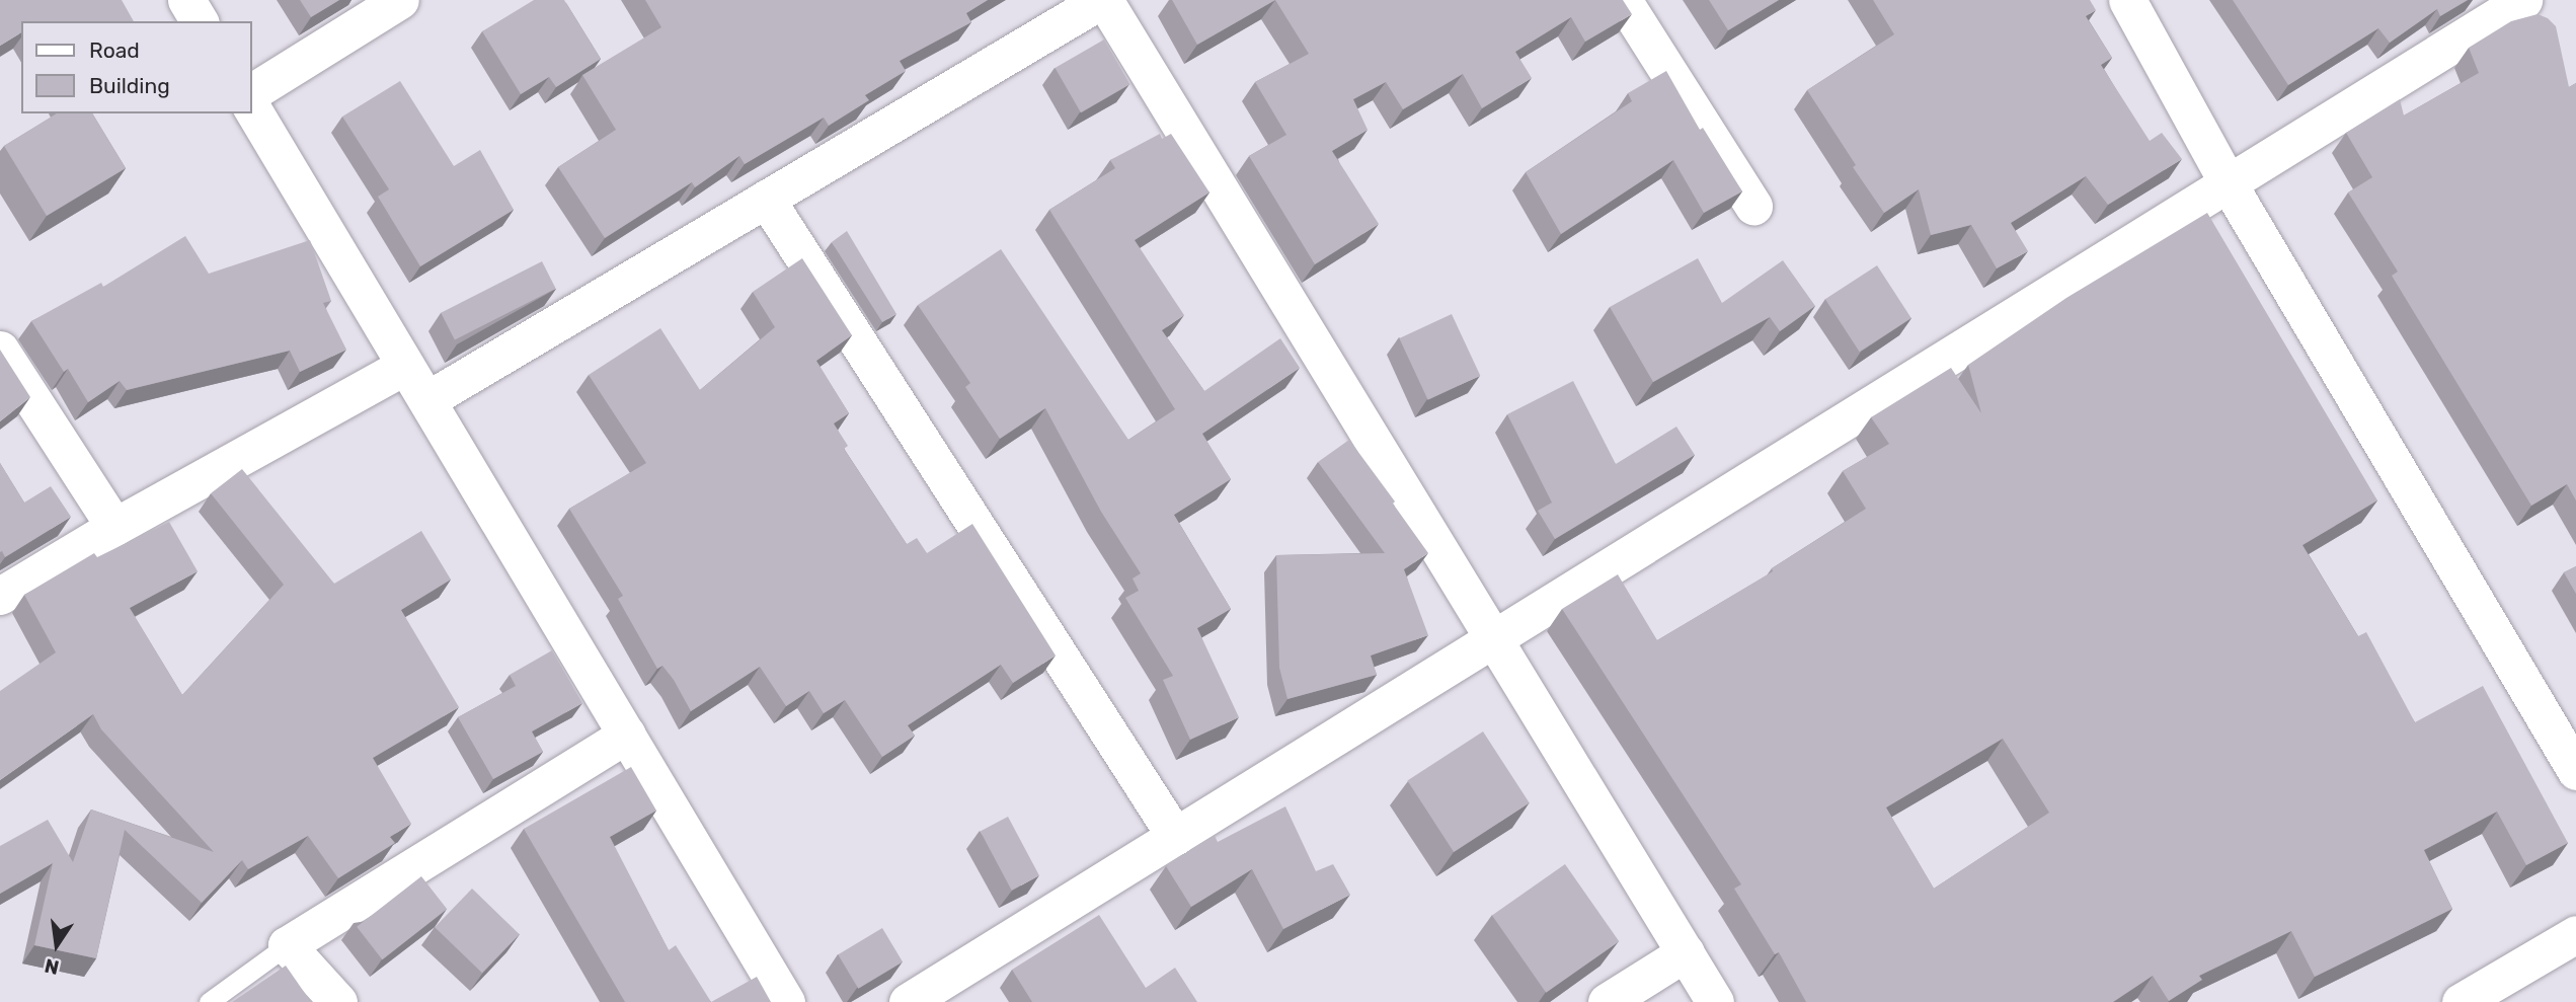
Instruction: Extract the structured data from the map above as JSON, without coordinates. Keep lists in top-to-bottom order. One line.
{"legend":["Road","Building"],"north":"bottom"}
